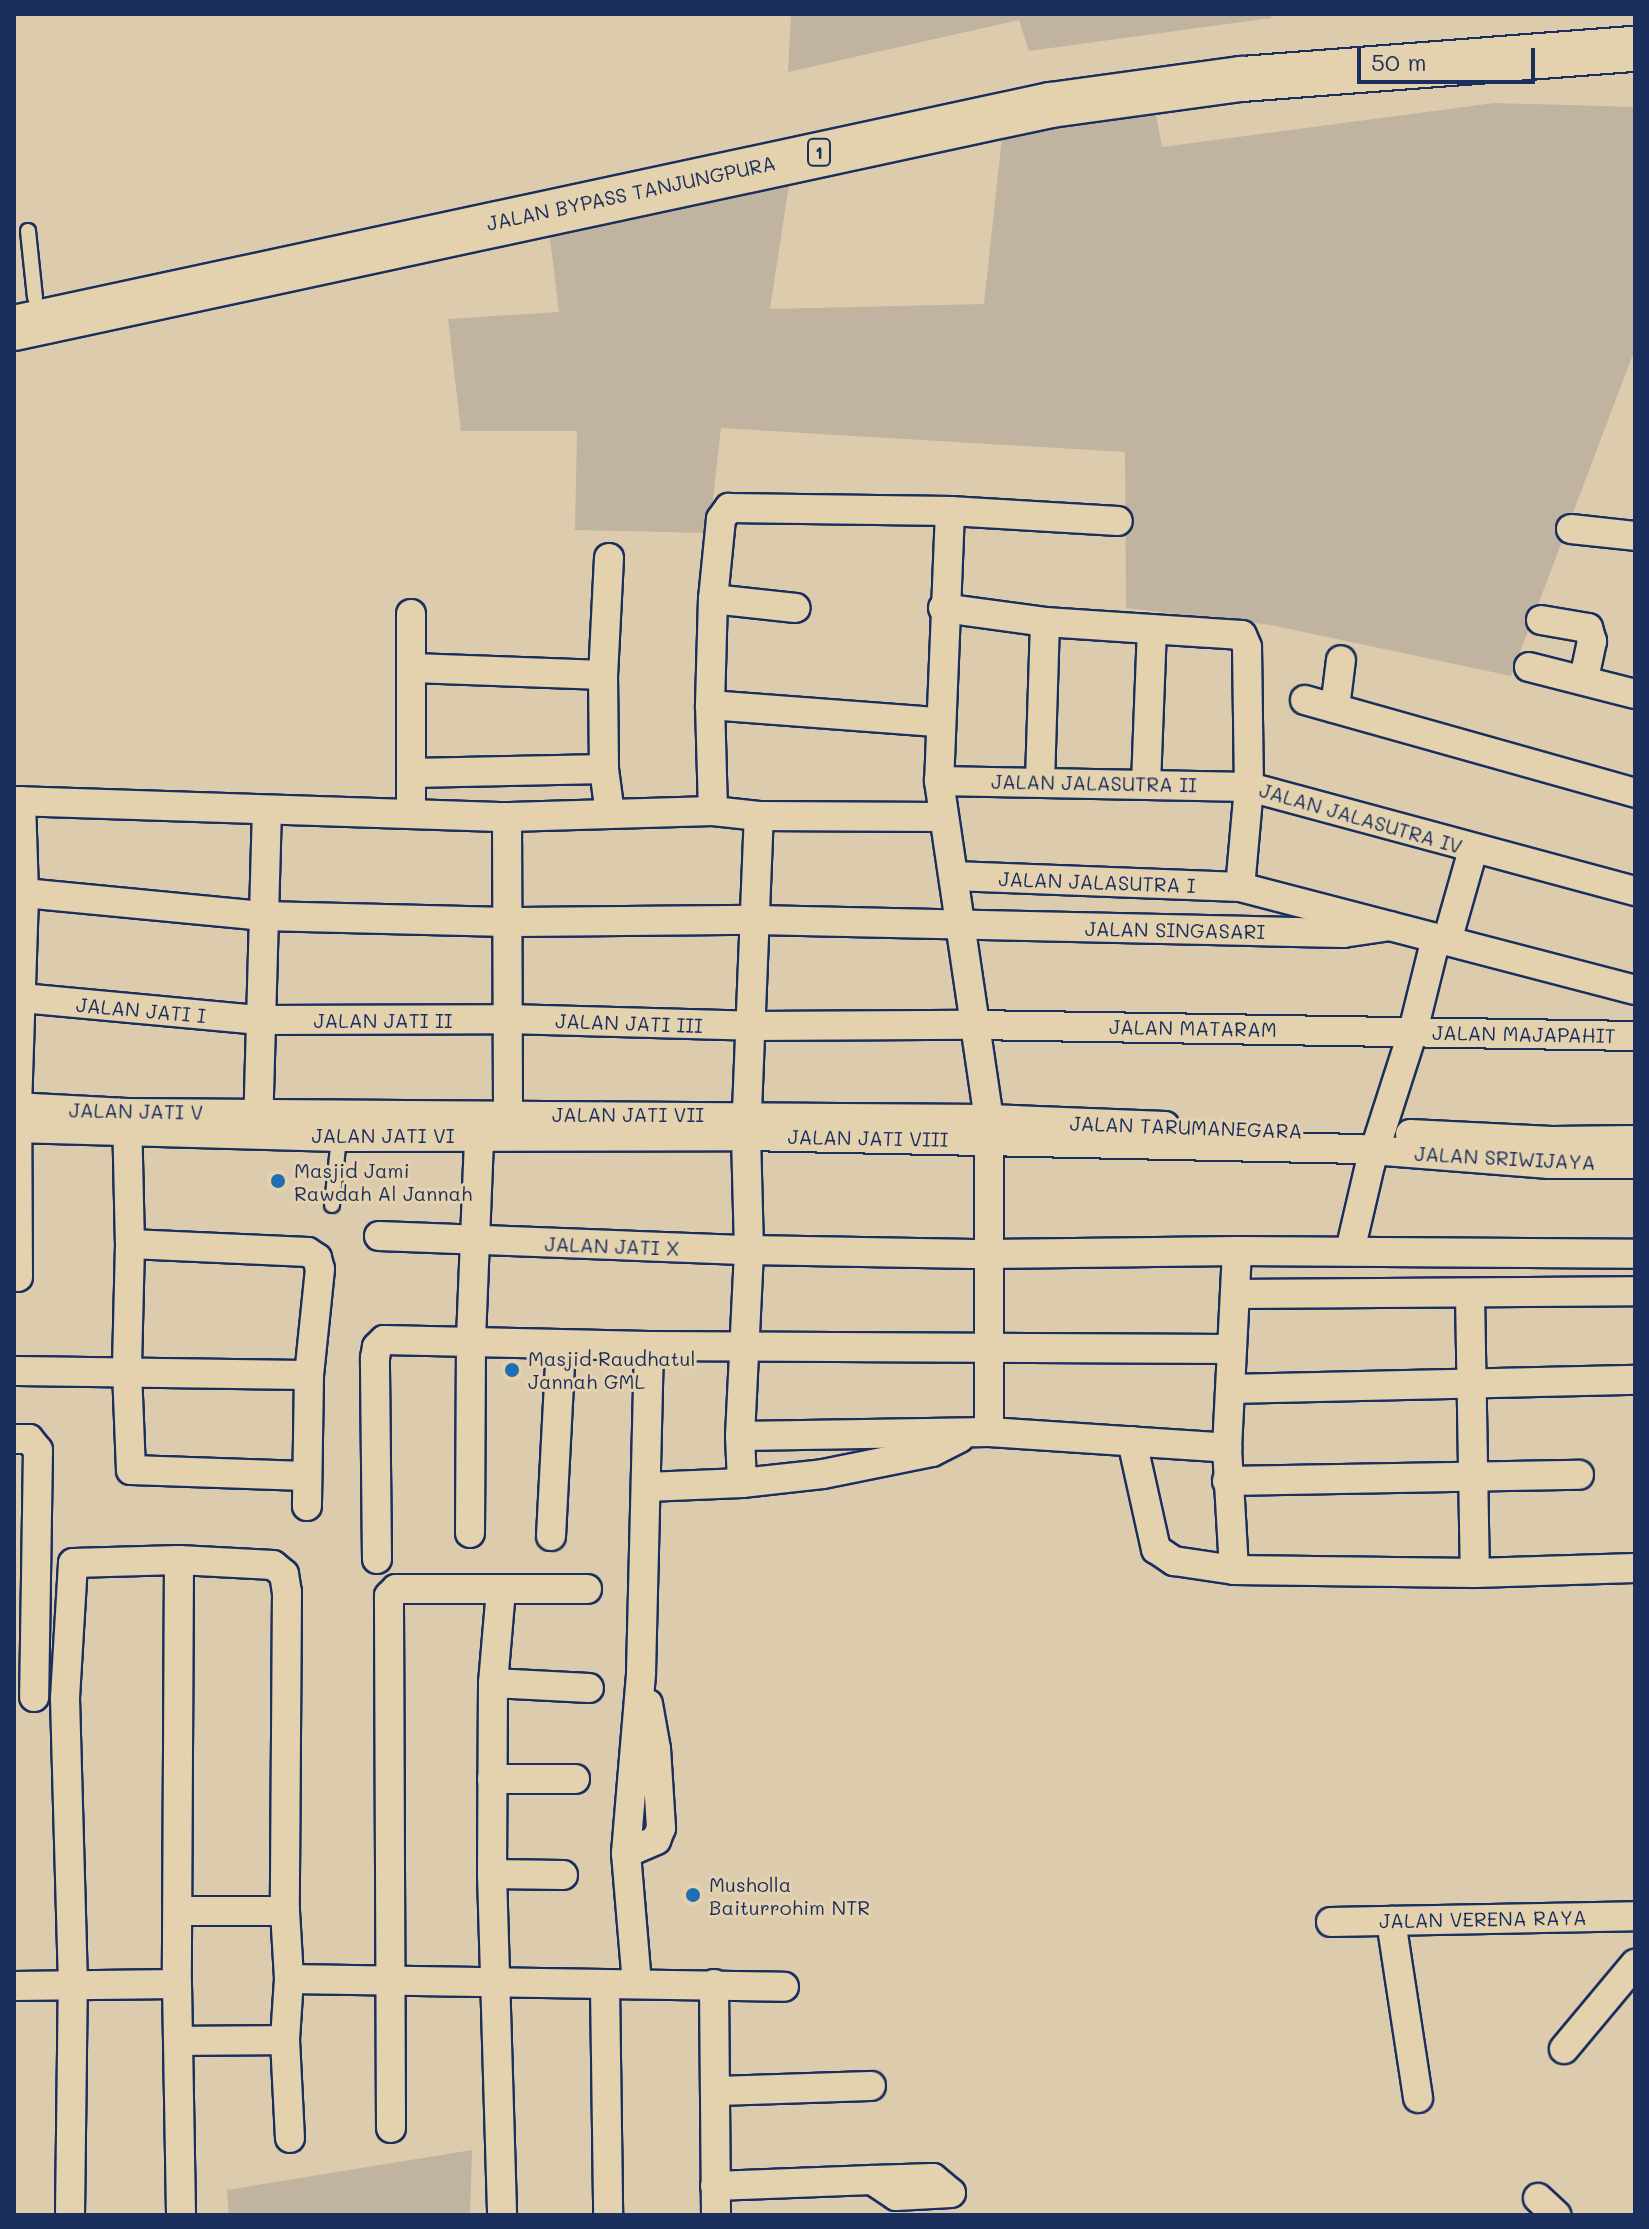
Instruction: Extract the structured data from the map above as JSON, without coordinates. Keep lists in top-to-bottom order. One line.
{"streets":{"highway":["1","JALAN BYPASS TANJUNGPURA"],"street":["JALAN JALASUTRA II","JALAN JALASUTRA IV","JALAN JALASUTRA I","JALAN SINGASARI","JALAN JATI I","JALAN JATI II","JALAN JATI III","JALAN MATARAM","JALAN MAJAPAHIT","JALAN JATI V","JALAN JATI VII","JALAN TARUMANEGARA","JALAN JATI VI","JALAN JATI VIII","JALAN SRIWIJAYA","JALAN JATI X","JALAN VERENA RAYA"]},"crossings":[["JALAN JALASUTRA II","JALAN JALASUTRA IV"],["JALAN JALASUTRA I","JALAN SINGASARI"],["JALAN JATI I","JALAN JATI II"],["JALAN JATI II","JALAN JATI III"],["JALAN JATI III","JALAN MATARAM"],["JALAN MATARAM","JALAN MAJAPAHIT"],["JALAN JATI V","JALAN JATI VI"],["JALAN JATI VII","JALAN JATI VI"],["JALAN JATI VII","JALAN JATI VIII"],["JALAN TARUMANEGARA","JALAN JATI VIII"],["JALAN TARUMANEGARA","JALAN SRIWIJAYA"]],"places":["Masjid Jami Rawdah Al Jannah","Masjid Raudhatul Jannah GML","Musholla Baiturrohim NTR"],"scale_bar":"50 m"}
